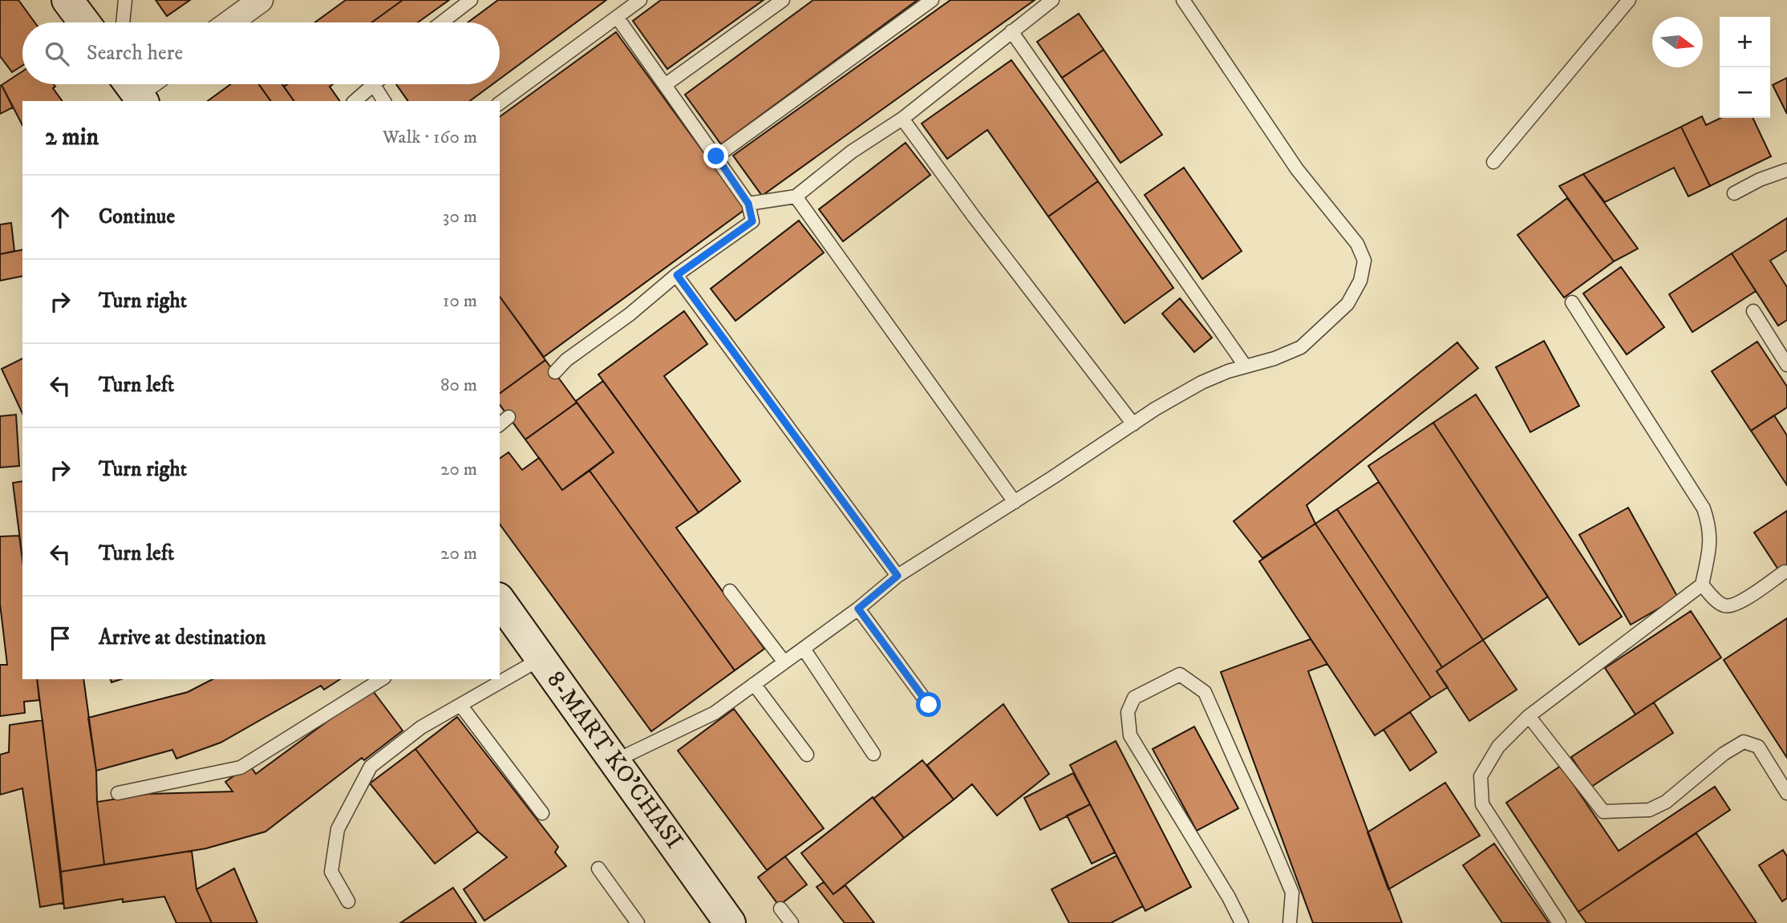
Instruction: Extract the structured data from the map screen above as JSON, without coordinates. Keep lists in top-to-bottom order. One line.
{"streets":{"street":["8-MART KO'CHASI"]},"north":"right","page":{"map_buttons":["+","−"],"search":"Search here","heading":["2 min","Walk · 160 m"],"list":[["Continue","30 m"],["Turn right","10 m"],["Turn left","80 m"],["Turn right","20 m"],["Turn left","20 m"],"Arrive at destination"]}}
